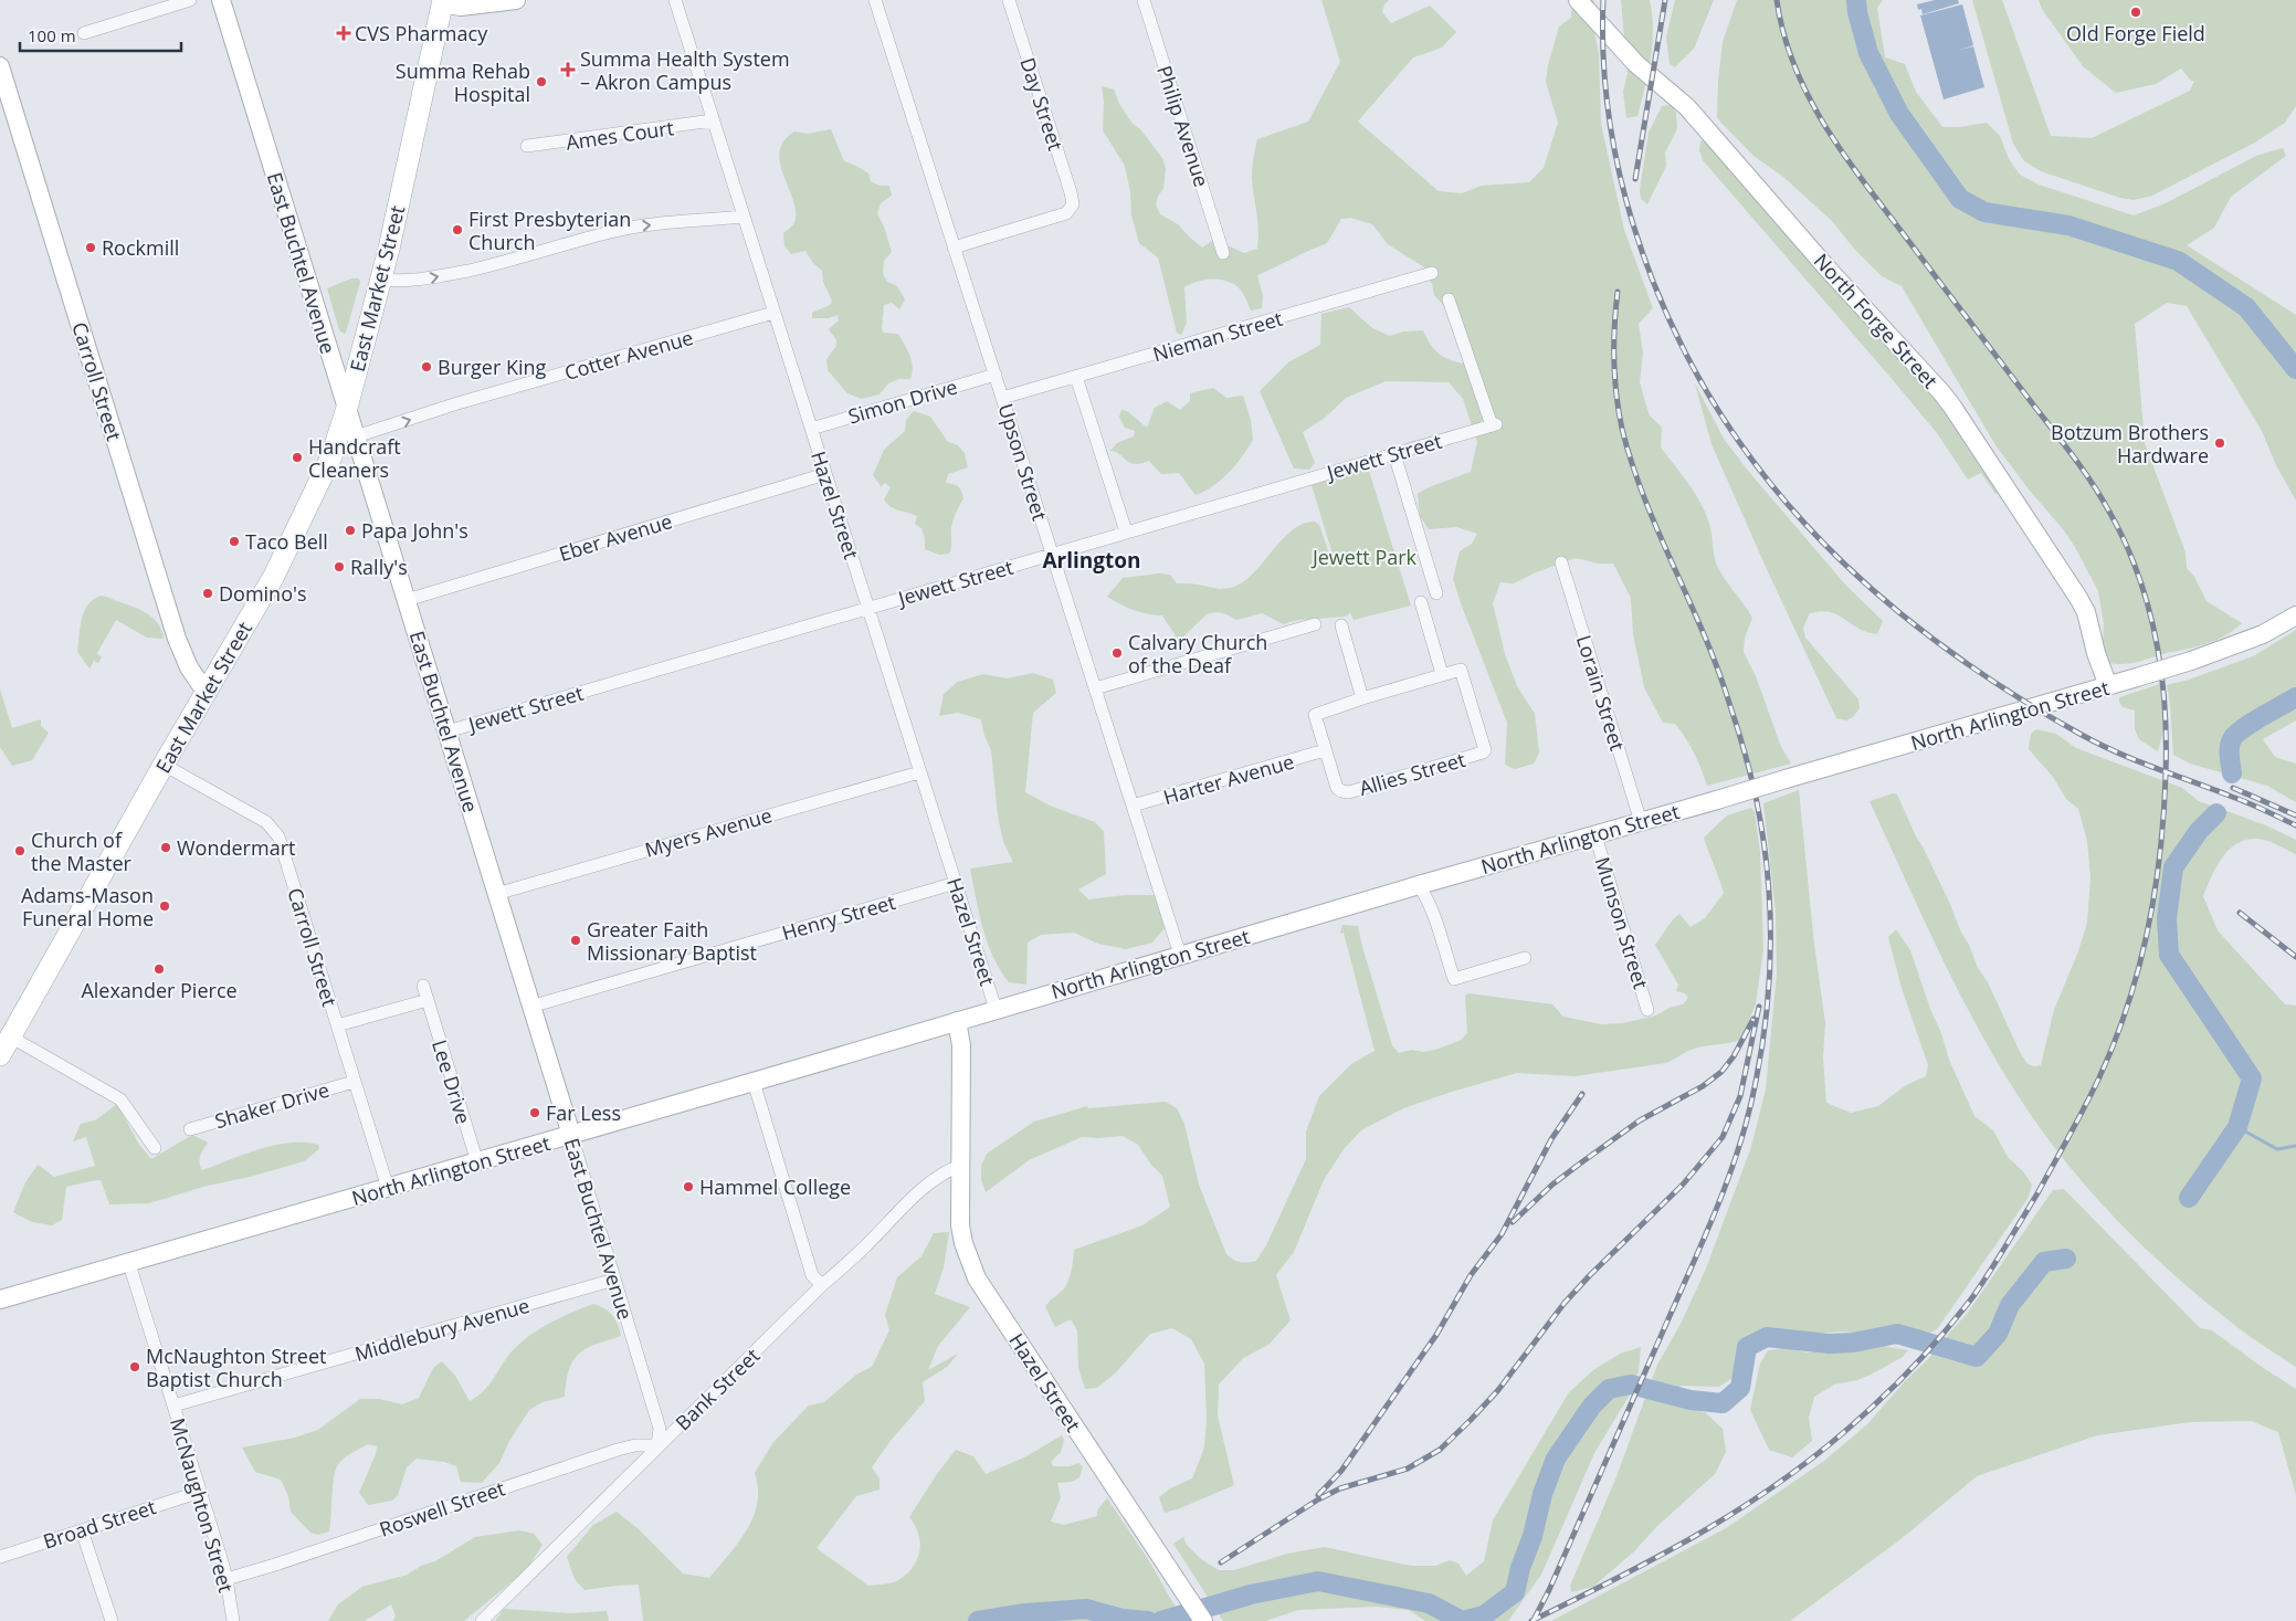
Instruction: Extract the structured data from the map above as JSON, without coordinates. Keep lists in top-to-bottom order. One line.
{"streets":{"main road":["East Market Street"],"street":["Day Street","Philip Avenue","Ames Court","East Buchtel Avenue","North Forge Street","Nieman Street","Cotter Avenue","Carroll Street","Simon Drive","Jewett Street","Upson Street","Hazel Street","Eber Avenue","Lorain Street","North Arlington Street","Allies Street","Harter Avenue","Myers Avenue","Henry Street","Munson Street","Lee Drive","Shaker Drive","Middlebury Avenue","Bank Street","McNaughton Street","Roswell Street","Broad Street"]},"crossings":[["Day Street","Upson Street"],["Ames Court","Hazel Street"],["East Buchtel Avenue","East Market Street"],["East Buchtel Avenue","Cotter Avenue"],["East Buchtel Avenue","Jewett Street"],["East Buchtel Avenue","Eber Avenue"],["East Buchtel Avenue","North Arlington Street"],["East Buchtel Avenue","Myers Avenue"],["East Buchtel Avenue","Henry Street"],["East Buchtel Avenue","Middlebury Avenue"],["East Buchtel Avenue","Bank Street"],["East Buchtel Avenue","Roswell Street"],["East Market Street","Carroll Street"],["North Forge Street","North Arlington Street"],["Nieman Street","Upson Street"],["Cotter Avenue","Hazel Street"],["Carroll Street","North Arlington Street"],["Carroll Street","Shaker Drive"],["Simon Drive","Upson Street"],["Simon Drive","Hazel Street"],["Jewett Street","Upson Street"],["Jewett Street","Hazel Street"],["Upson Street","North Arlington Street"],["Upson Street","Harter Avenue"],["Hazel Street","Eber Avenue"],["Hazel Street","North Arlington Street"],["Hazel Street","Myers Avenue"],["Hazel Street","Henry Street"],["Hazel Street","Bank Street"],["Lorain Street","North Arlington Street"],["North Arlington Street","Munson Street"],["North Arlington Street","Lee Drive"],["North Arlington Street","McNaughton Street"],["Allies Street","Harter Avenue"],["Middlebury Avenue","McNaughton Street"],["Bank Street","Roswell Street"],["McNaughton Street","Roswell Street"],["McNaughton Street","Broad Street"]],"one_way":["Cotter Avenue"],"districts":["Arlington"],"parks":["Jewett Park"],"places":{"other":["Old Forge Field","Summa Rehab Hospital","First Presbyterian Church","Rockmill","Burger King","Botzum Brothers Hardware","Handcraft Cleaners","Papa John's","Taco Bell","Rally's","Domino's","Calvary Church of the Deaf","Wondermart","Church of the Master","Adams-Mason Funeral Home","Greater Faith Missionary Baptist","Alexander Pierce","Far Less","Hammel College","McNaughton Street Baptist Church"],"health":["CVS Pharmacy","Summa Health System – Akron Campus"]},"scale_bar":"100 m"}
